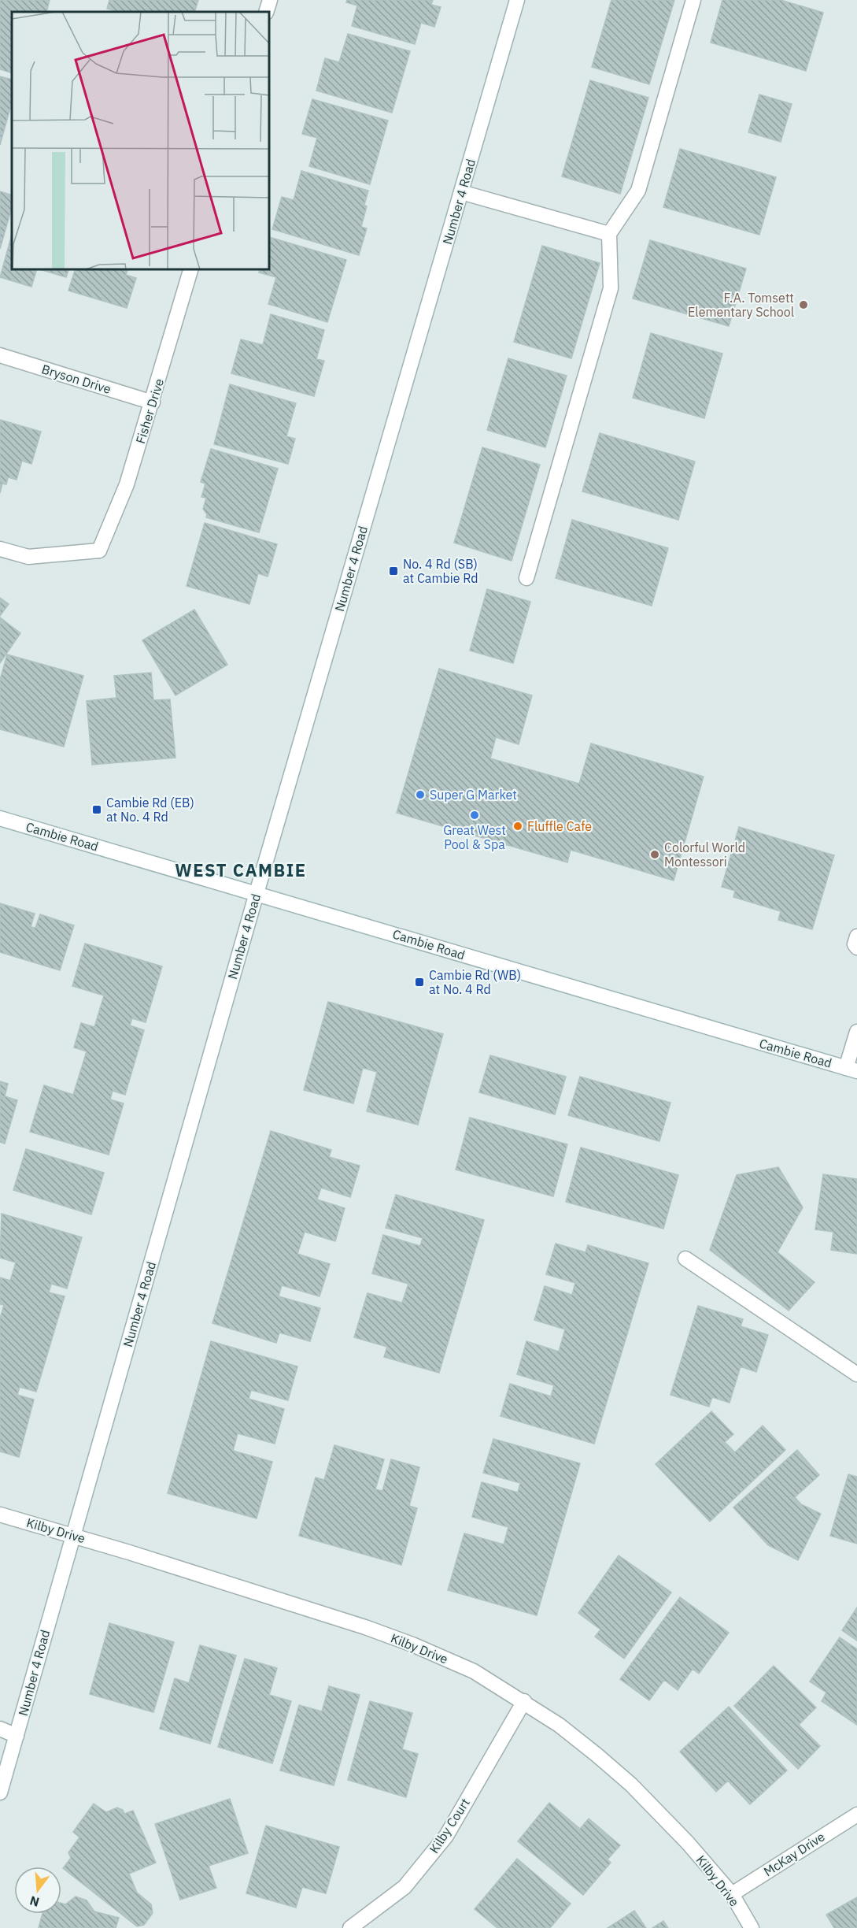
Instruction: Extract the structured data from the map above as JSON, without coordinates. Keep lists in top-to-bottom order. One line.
{"streets":{"main road":["Number 4 Road","Bryson Drive","Fisher Drive","Cambie Road","Kilby Drive","Kilby Court","McKay Drive"]},"crossings":[["Number 4 Road","Cambie Road"],["Number 4 Road","Kilby Drive"],["Bryson Drive","Fisher Drive"],["Kilby Drive","Kilby Court"],["Kilby Drive","McKay Drive"]],"districts":["WEST CAMBIE"],"places":{"other":["F.A. Tomsett Elementary School","Super G Market","Great West Pool & Spa","Fluffle Cafe","Colorful World Montessori"],"transit":["No. 4 Rd (SB) at Cambie Rd","Cambie Rd (EB) at No. 4 Rd","Cambie Rd (WB) at No. 4 Rd"]},"north":"bottom"}
